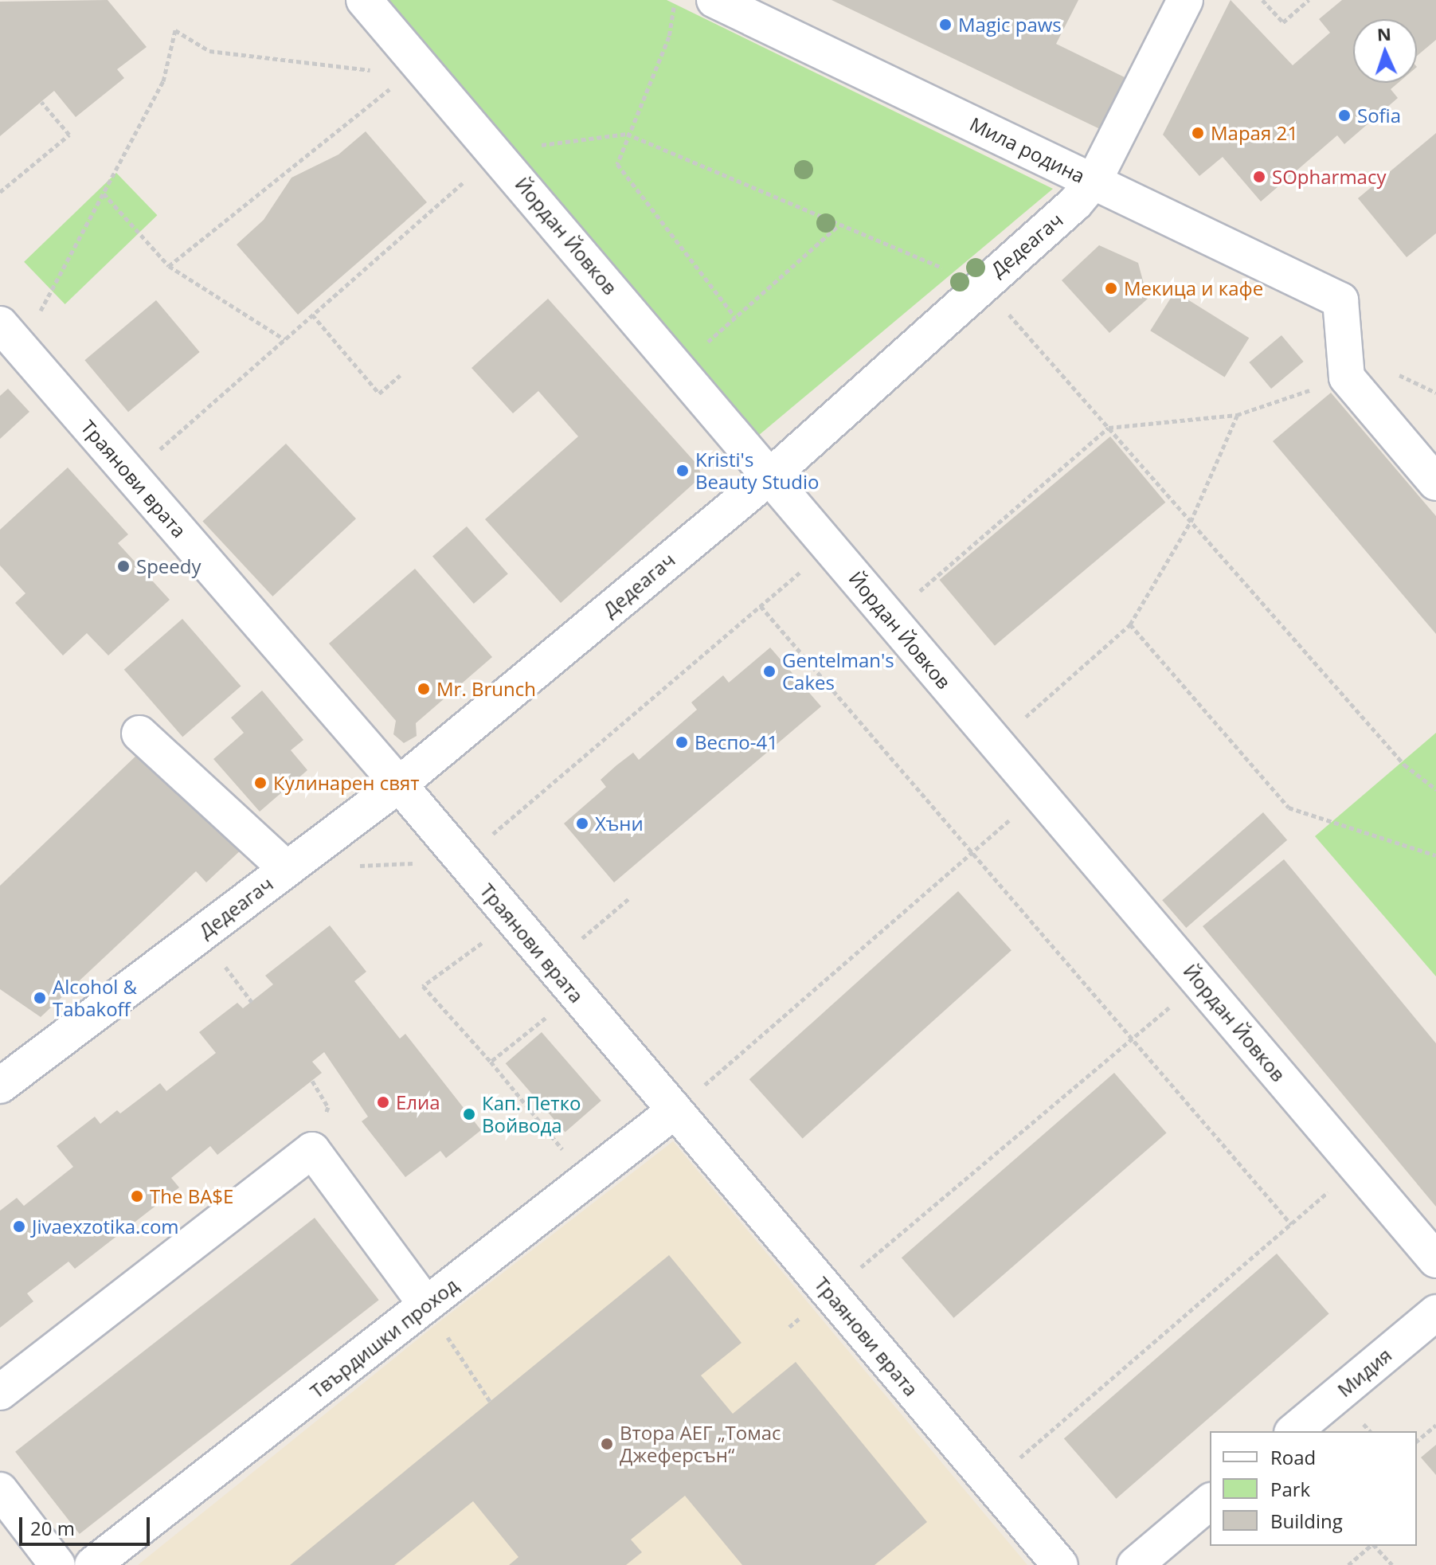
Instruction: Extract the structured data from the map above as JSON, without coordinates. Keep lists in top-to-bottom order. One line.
{"streets":{"street":["Мила родина","Йордан Йовков","Дедеагач","Траянови врата","Твърдишки проход","Мидия"]},"crossings":[["Мила родина","Дедеагач"],["Йордан Йовков","Дедеагач"],["Дедеагач","Траянови врата"],["Траянови врата","Твърдишки проход"]],"places":["Magic paws","Sofia","Марая 21","SOpharmacy","Мекица и кафе","Kristi's Beauty Studio","Speedy","Gentelman's Cakes","Mr. Brunch","Веспо-41","Кулинарен свят","Хъни","Alcohol & Tabakoff","Елиа","Кап. Петко Войвода","The BA$E","Jivaexzotika.com","Втора АЕГ „Томас Джеферсън“"],"legend":["Road","Park","Building"],"scale_bar":"20 m","north":"top"}
